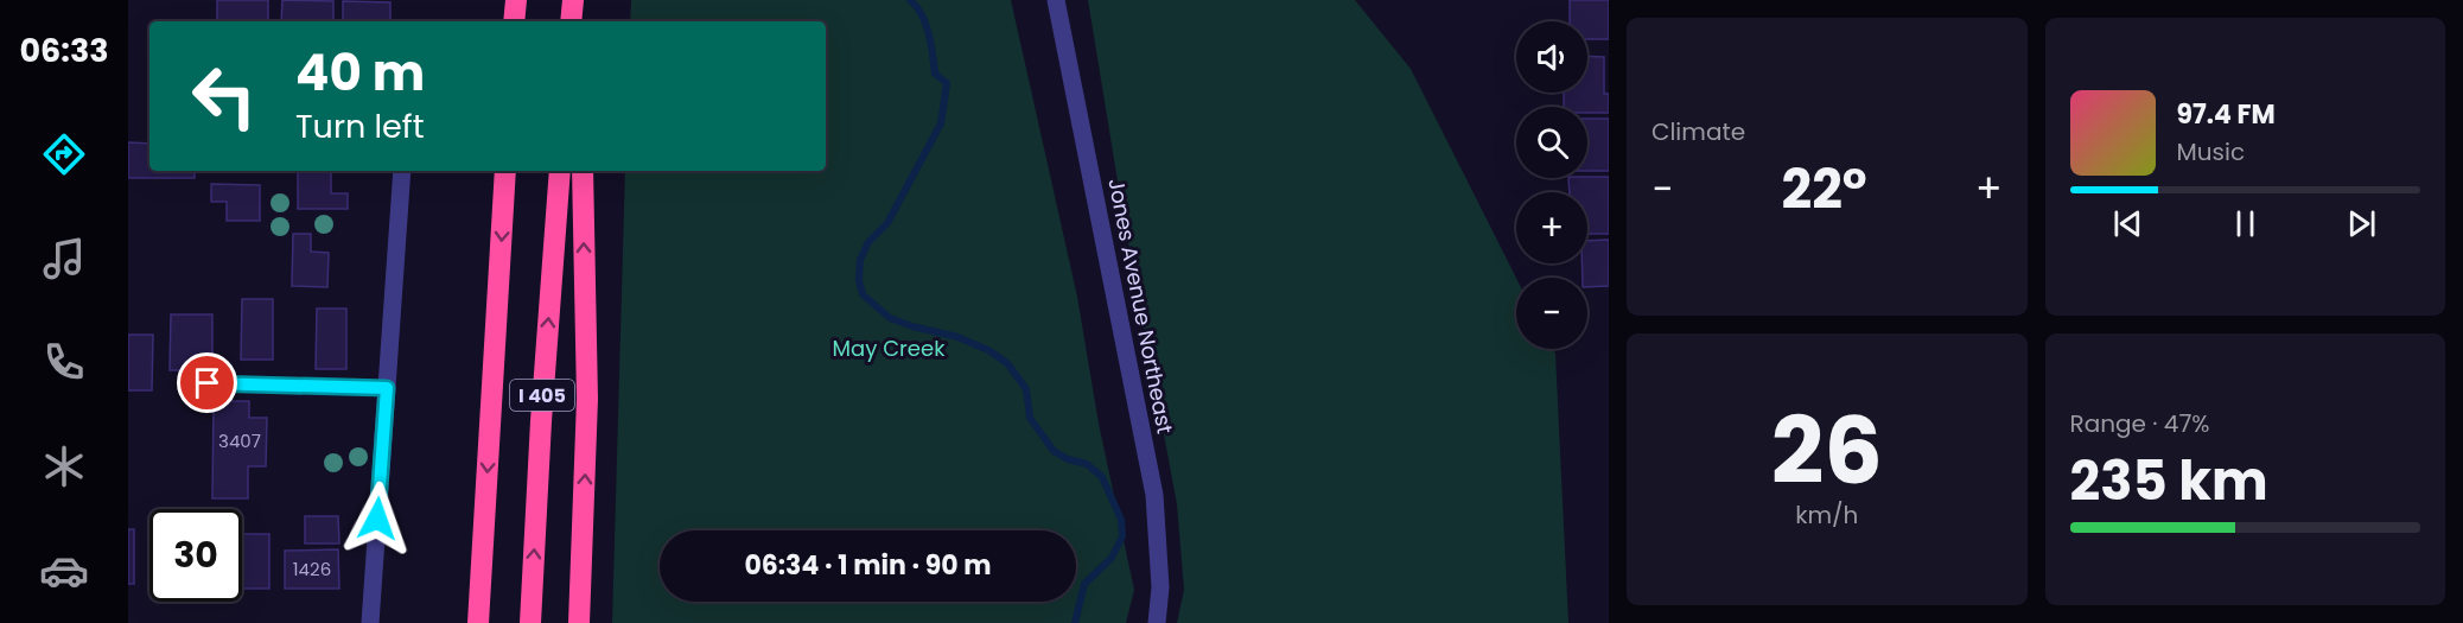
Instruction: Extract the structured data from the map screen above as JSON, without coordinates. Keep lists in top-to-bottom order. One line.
{"streets":{"highway":["I 405"],"street":["Jones Avenue Northeast"]},"parks":["May Creek"],"house_numbers":["3407","1426"],"page":{"tabs":"06:33","tile":["Climate",["26","km/h"],["Range · 47%","235 km"]],"map_buttons":["+","−"],"turn":["40 m","Turn left"],"song":["97.4 FM","Music"],"heat":["−","22°","+"],"limit":"30","trip":"06:34 · 1 min · 90 m"}}
